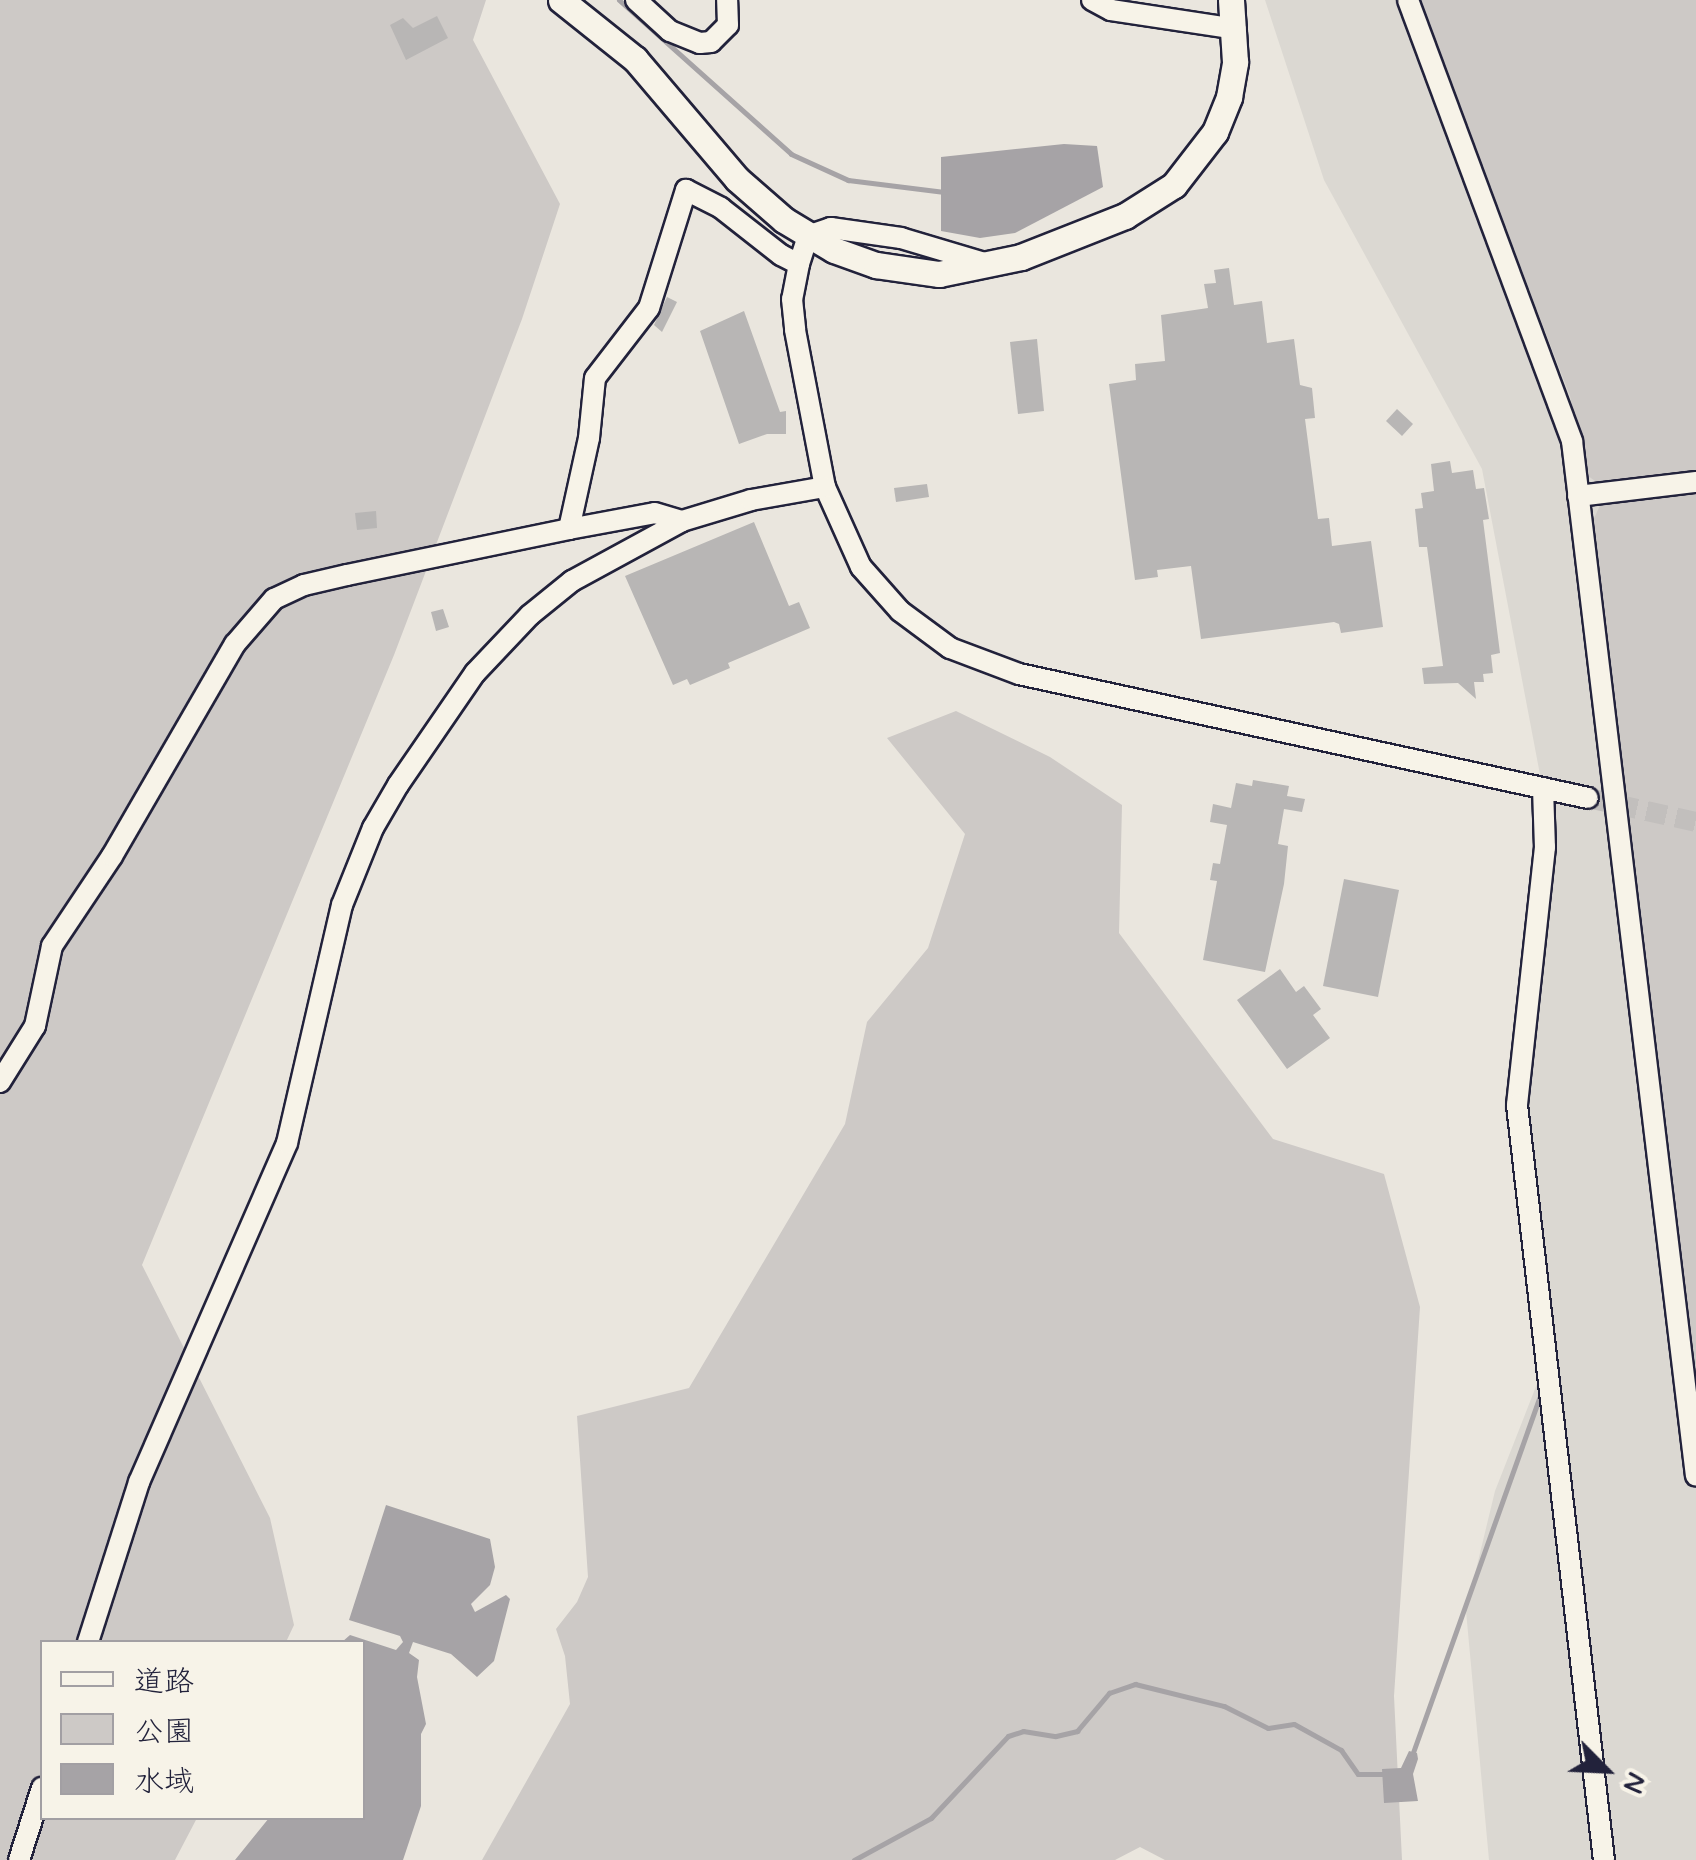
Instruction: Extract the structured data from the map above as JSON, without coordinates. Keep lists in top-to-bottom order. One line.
{"legend":["道路","公園","水域"],"north":"bottom right"}
